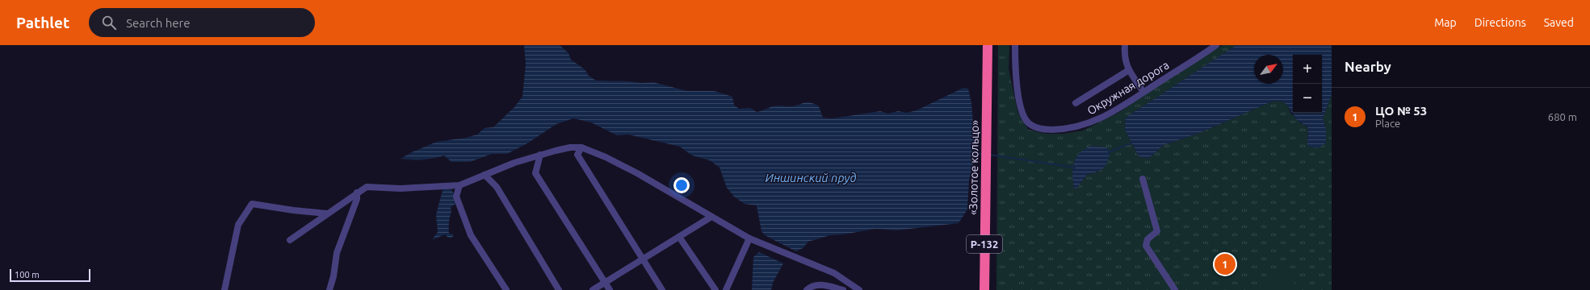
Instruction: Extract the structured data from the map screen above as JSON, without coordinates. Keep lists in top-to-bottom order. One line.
{"streets":{"highway":["«Золотое кольцо»","Р-132"],"street":["Окружная дорога"]},"water":["Иншинский пруд"],"scale_bar":"100 m","north":"top right","page":{"header":"Pathlet","search":"Search here","nav":["Map","Directions","Saved"],"heading":"Nearby","map_buttons":["+","−"],"list":[{"mark":"1","name":"ЦО № 53","note":"Place","value":"680 m"}],"pins":"1","scale":"100 m"}}
